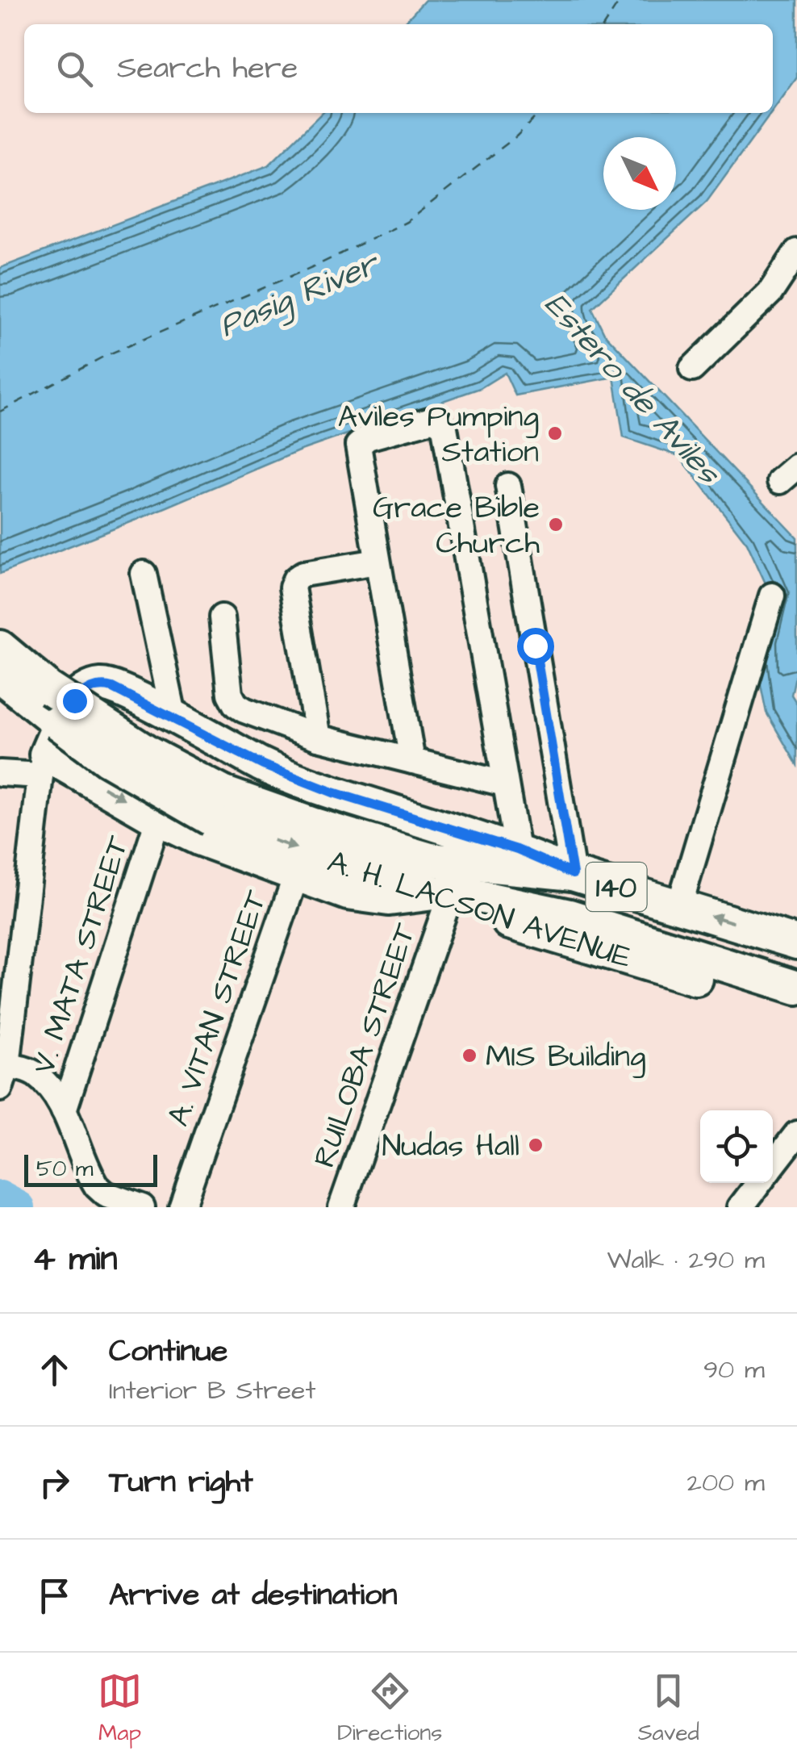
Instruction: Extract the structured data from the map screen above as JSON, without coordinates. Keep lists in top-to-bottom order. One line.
{"streets":{"main road":["140","A. H. LACSON AVENUE"],"street":["V. MATA STREET","A. VITAN STREET","RUILOBA STREET"]},"crossings":[["140","A. H. LACSON AVENUE"],["140","RUILOBA STREET"],["A. H. LACSON AVENUE","RUILOBA STREET"]],"water":["Pasig River","Estero de Aviles"],"places":["Aviles Pumping Station","Grace Bible Church","MIS Building","Nudas Hall"],"scale_bar":"50 m","north":"bottom right","page":{"search":"Search here","scale":"50 m","heading":["4 min","Walk · 290 m"],"list":[["Continue","Interior B Street","90 m"],["Turn right","200 m"],"Arrive at destination"],"nav":["Map","Directions","Saved"]}}
